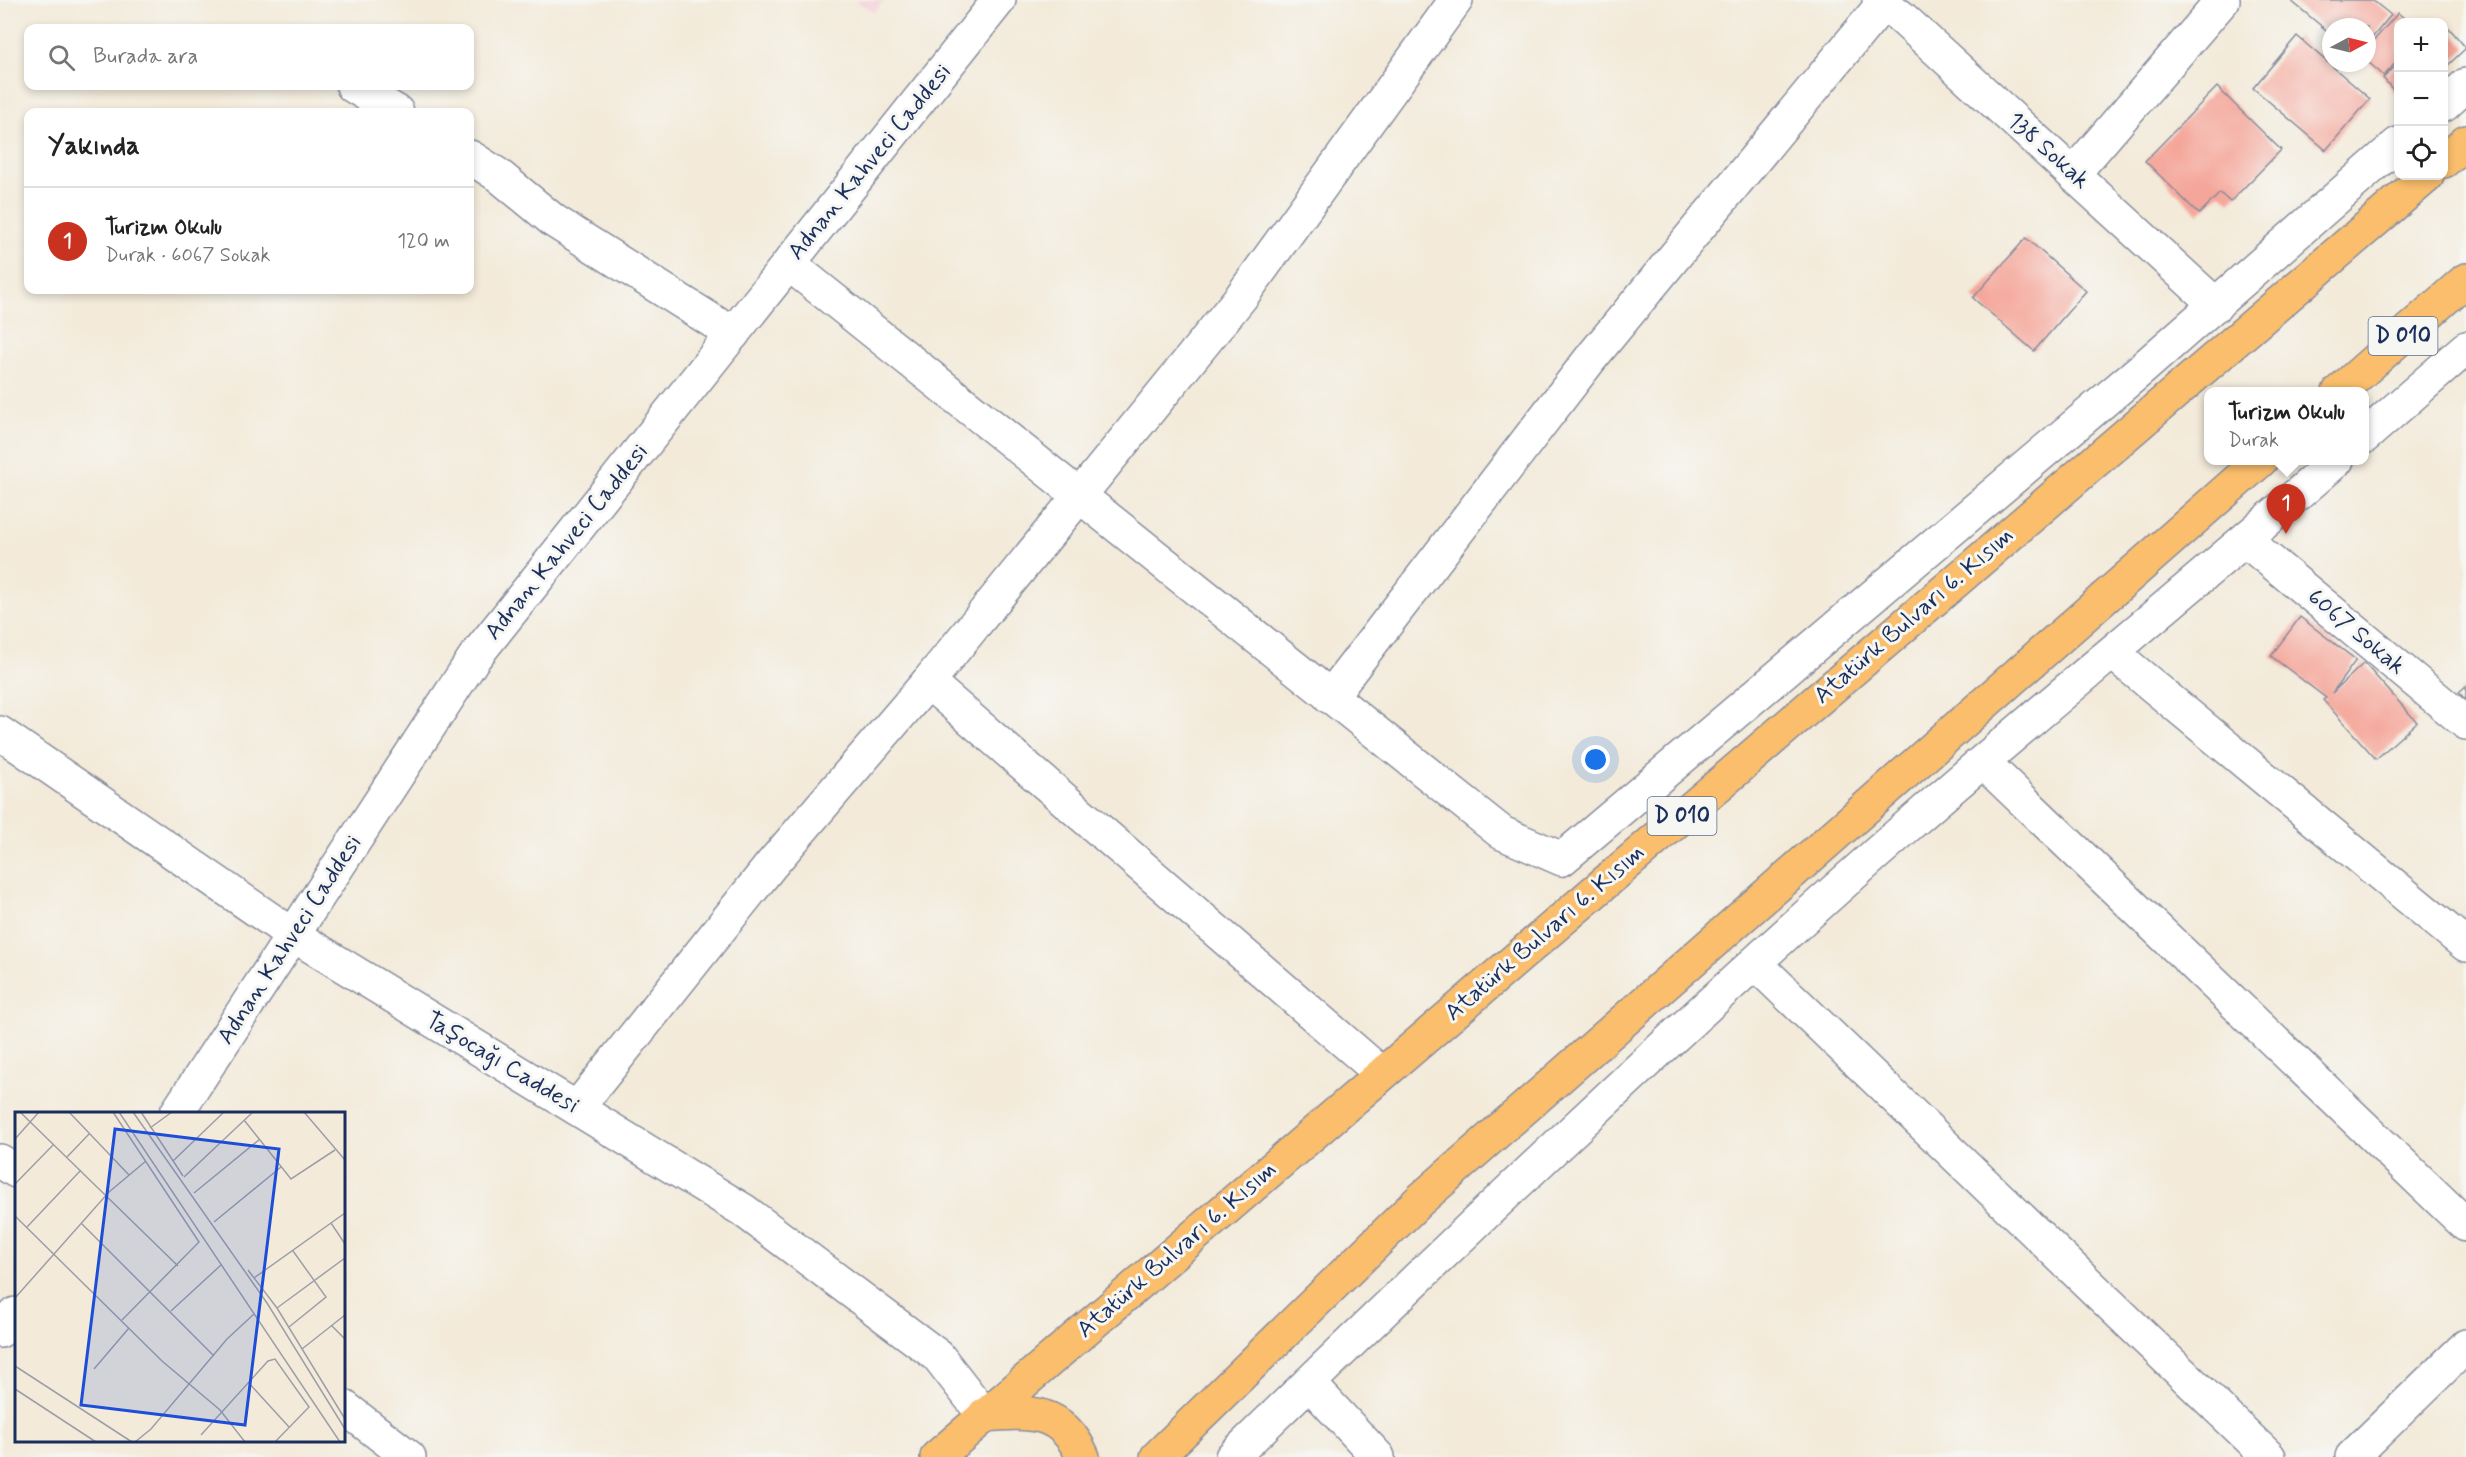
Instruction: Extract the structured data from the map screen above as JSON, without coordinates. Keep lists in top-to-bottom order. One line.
{"streets":{"highway":["D 010","Atatürk Bulvarı 6. Kısım"],"street":["138 Sokak","Adnan Kahveci Caddesi","6067 Sokak","Taşocağı Caddesi"]},"crossings":[["Adnan Kahveci Caddesi","Taşocağı Caddesi"],["Atatürk Bulvarı 6. Kısım","Taşocağı Caddesi"]],"north":"right","page":{"map_buttons":["+","−"],"search":"Burada ara","heading":"Yakında","list":[{"mark":"1","name":"Turizm Okulu","note":"Durak · 6067 Sokak","value":"120 m"}],"popup":["Turizm Okulu","Durak"],"pins":"1"}}
